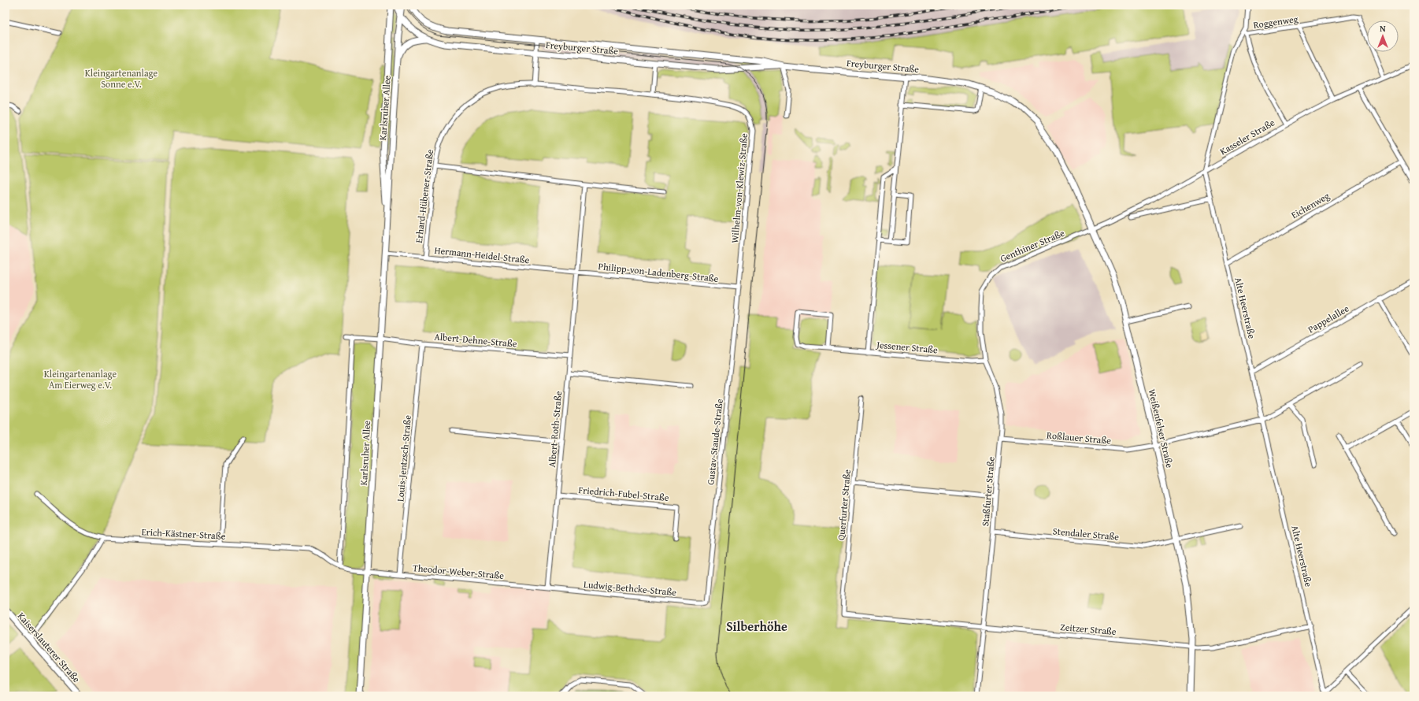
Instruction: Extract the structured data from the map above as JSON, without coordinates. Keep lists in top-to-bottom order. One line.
{"streets":{"street":["Roggenweg","Freyburger Straße","Karlsruher Allee","Kasseler Straße","Wilhelm-von-Klewiz-Straße","Erhard-Hübener-Straße","Eichenweg","Genthiner Straße","Hermann-Heidel-Straße","Philipp-von-Ladenberg-Straße","Alte Heerstraße","Pappelallee","Albert-Dehne-Straße","Jessener Straße","Weißenfelser Straße","Albert-Roth-Straße","Roßlauer Straße","Gustav-Staude-Straße","Louis-Jentzsch-Straße","Staßfurter Straße","Friedrich-Fubel-Straße","Querfurter Straße","Erich-Kästner-Straße","Stendaler Straße","Theodor-Weber-Straße","Ludwig-Bethcke-Straße","Zeitzer Straße","Kaiserslauterer Straße"]},"crossings":[["Roggenweg","Kasseler Straße"],["Roggenweg","Alte Heerstraße"],["Freyburger Straße","Karlsruher Allee"],["Freyburger Straße","Kasseler Straße"],["Freyburger Straße","Genthiner Straße"],["Freyburger Straße","Weißenfelser Straße"],["Karlsruher Allee","Hermann-Heidel-Straße"],["Karlsruher Allee","Albert-Dehne-Straße"],["Karlsruher Allee","Erich-Kästner-Straße"],["Karlsruher Allee","Theodor-Weber-Straße"],["Kasseler Straße","Genthiner Straße"],["Kasseler Straße","Alte Heerstraße"],["Kasseler Straße","Weißenfelser Straße"],["Wilhelm-von-Klewiz-Straße","Erhard-Hübener-Straße"],["Wilhelm-von-Klewiz-Straße","Philipp-von-Ladenberg-Straße"],["Wilhelm-von-Klewiz-Straße","Gustav-Staude-Straße"],["Erhard-Hübener-Straße","Hermann-Heidel-Straße"],["Eichenweg","Alte Heerstraße"],["Genthiner Straße","Jessener Straße"],["Genthiner Straße","Weißenfelser Straße"],["Genthiner Straße","Staßfurter Straße"],["Hermann-Heidel-Straße","Philipp-von-Ladenberg-Straße"],["Hermann-Heidel-Straße","Albert-Roth-Straße"],["Philipp-von-Ladenberg-Straße","Albert-Roth-Straße"],["Philipp-von-Ladenberg-Straße","Gustav-Staude-Straße"],["Alte Heerstraße","Pappelallee"],["Alte Heerstraße","Roßlauer Straße"],["Alte Heerstraße","Zeitzer Straße"],["Albert-Dehne-Straße","Albert-Roth-Straße"],["Albert-Dehne-Straße","Louis-Jentzsch-Straße"],["Jessener Straße","Staßfurter Straße"],["Weißenfelser Straße","Roßlauer Straße"],["Weißenfelser Straße","Stendaler Straße"],["Weißenfelser Straße","Zeitzer Straße"],["Albert-Roth-Straße","Friedrich-Fubel-Straße"],["Albert-Roth-Straße","Theodor-Weber-Straße"],["Albert-Roth-Straße","Ludwig-Bethcke-Straße"],["Roßlauer Straße","Staßfurter Straße"],["Gustav-Staude-Straße","Ludwig-Bethcke-Straße"],["Louis-Jentzsch-Straße","Theodor-Weber-Straße"],["Staßfurter Straße","Stendaler Straße"],["Staßfurter Straße","Zeitzer Straße"],["Querfurter Straße","Zeitzer Straße"],["Erich-Kästner-Straße","Theodor-Weber-Straße"],["Theodor-Weber-Straße","Ludwig-Bethcke-Straße"]],"districts":["Silberhöhe"],"parks":["Kleingartenanlage Sonne e.V.","Kleingartenanlage Am Eierweg e.V."],"north":"top"}
